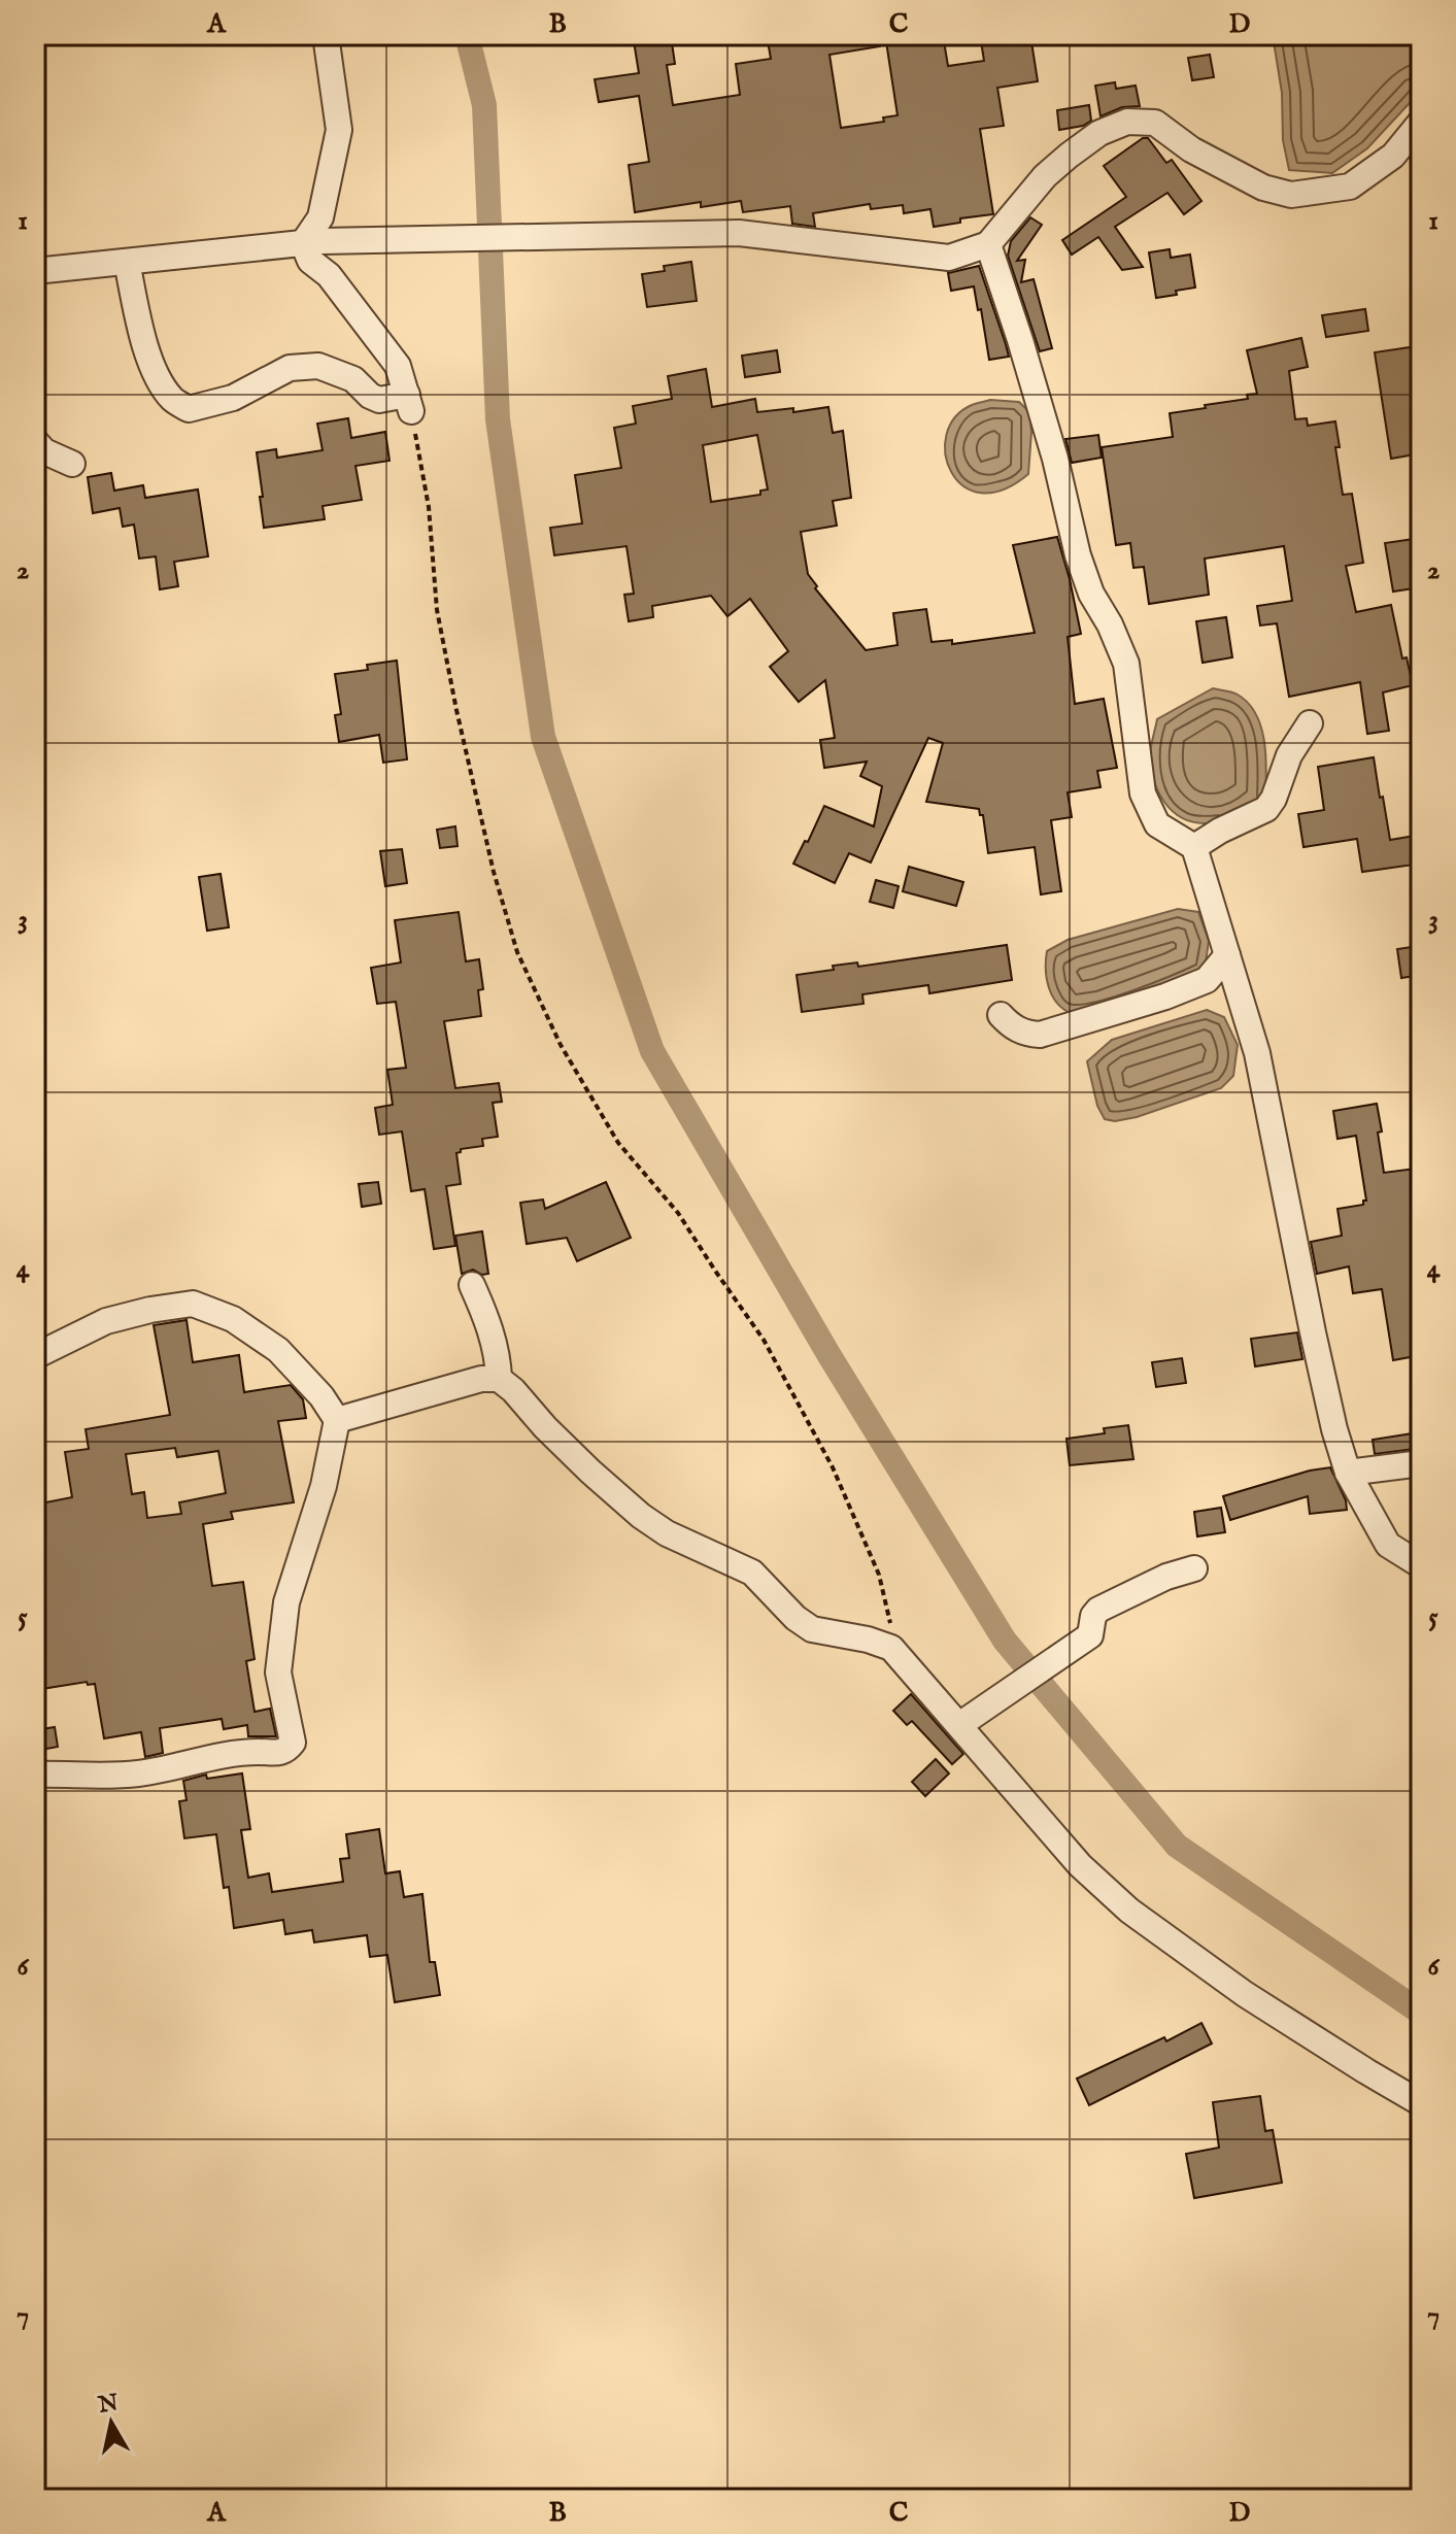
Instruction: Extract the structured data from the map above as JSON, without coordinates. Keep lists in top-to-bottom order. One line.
{"north":"top","grid":{"columns":["A","B","C","D"],"rows":["1","2","3","4","5","6","7"]}}
